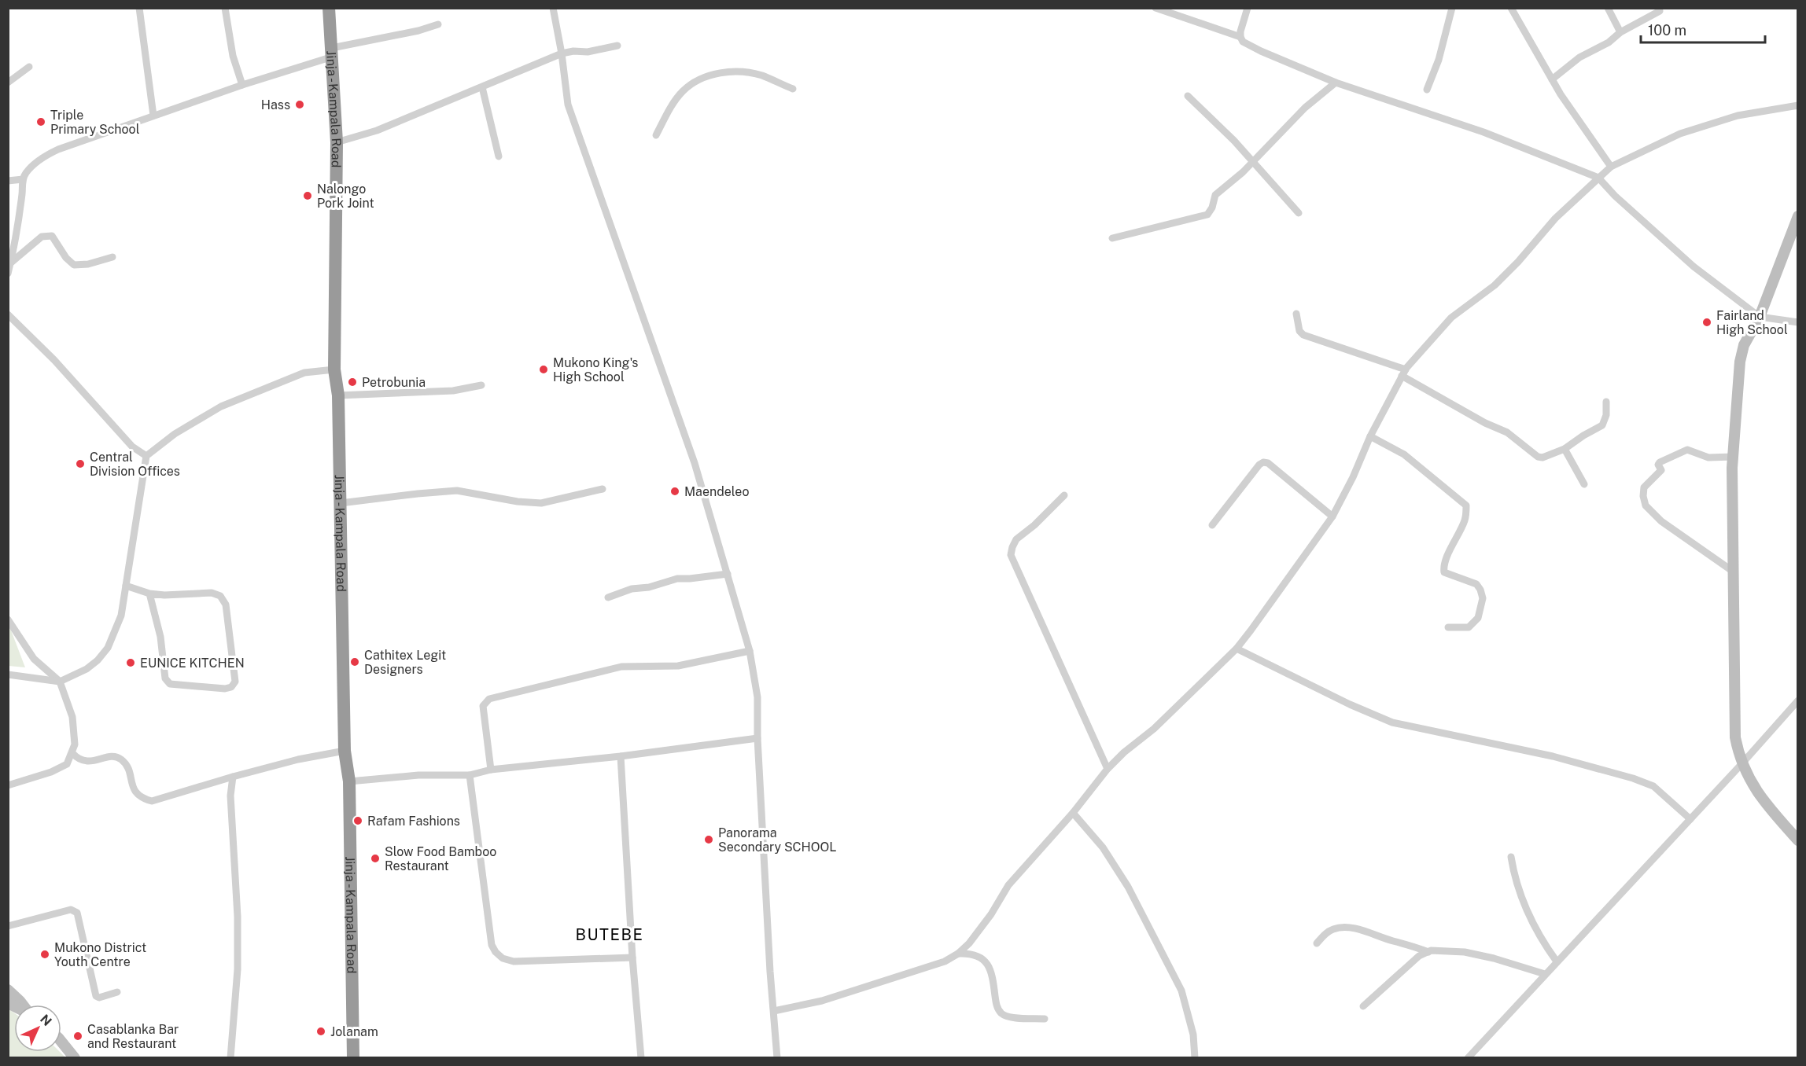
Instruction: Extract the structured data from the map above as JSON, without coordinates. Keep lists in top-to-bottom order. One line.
{"streets":{"highway":["Jinja - Kampala Road"]},"districts":["BUTEBE"],"places":["Hass","Triple Primary School","Nalongo Pork Joint","Fairland High School","Mukono King's High School","Petrobunia","Central Division Offices","Maendeleo","Cathitex Legit Designers","EUNICE KITCHEN","Rafam Fashions","Panorama Secondary SCHOOL","Slow Food Bamboo Restaurant","Mukono District Youth Centre","Jolanam","Casablanka Bar and Restaurant"],"scale_bar":"100 m","north":"top right"}
